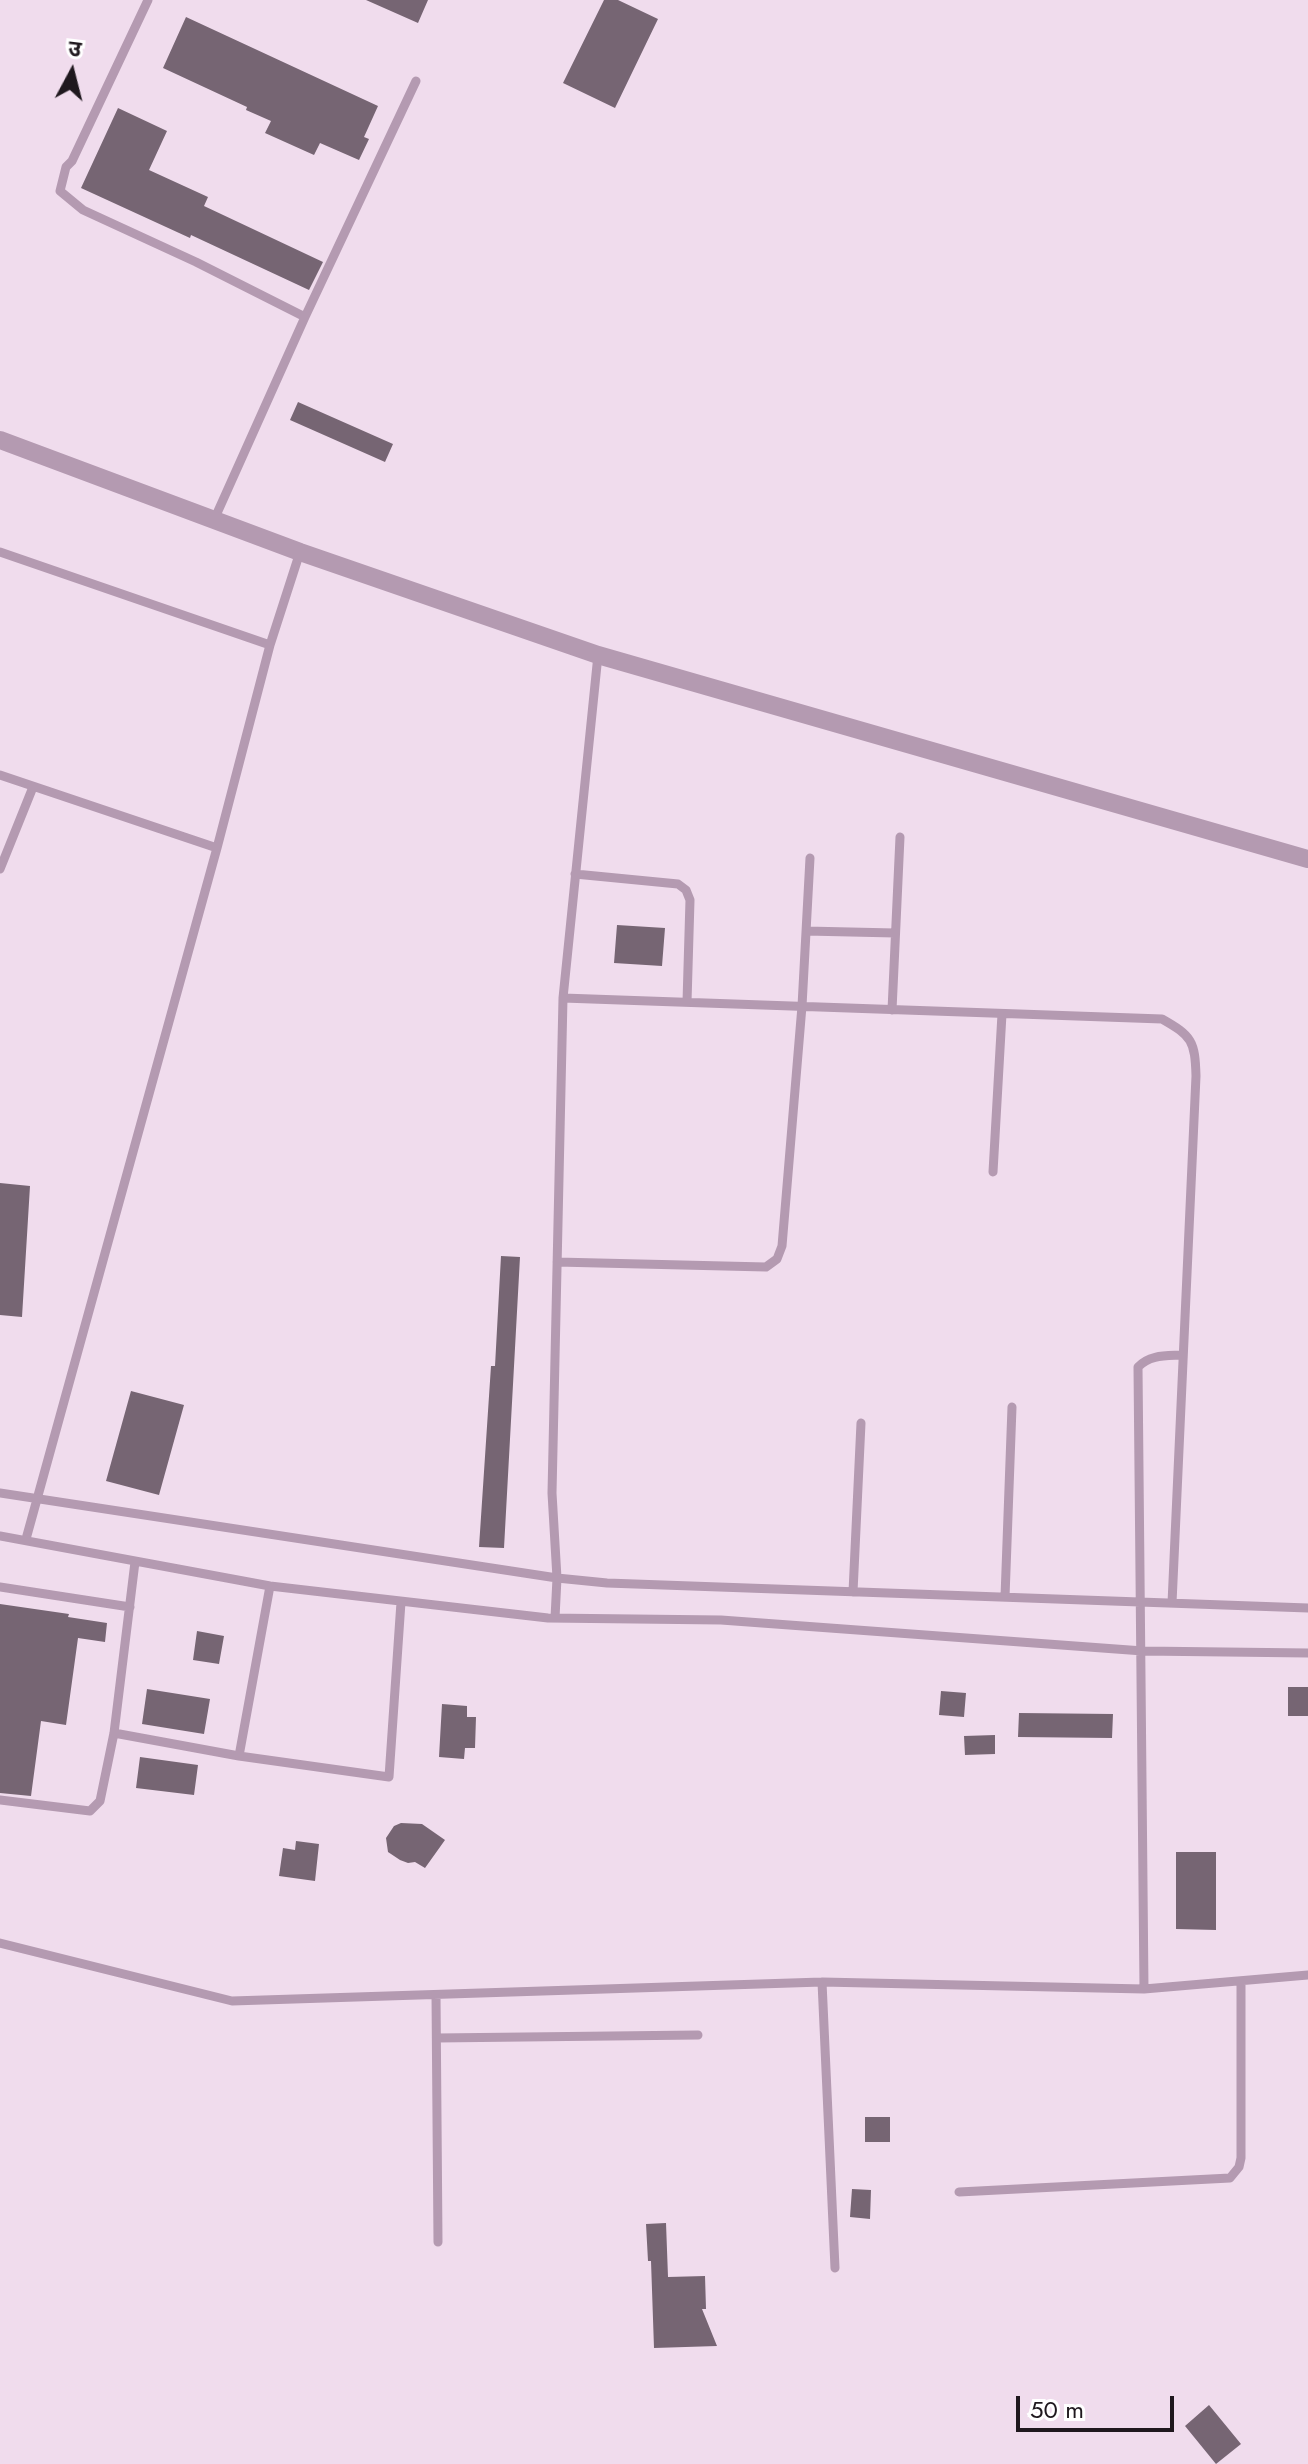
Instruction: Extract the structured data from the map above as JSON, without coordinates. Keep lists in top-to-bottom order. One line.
{"scale_bar":"50 m","north":"top"}
